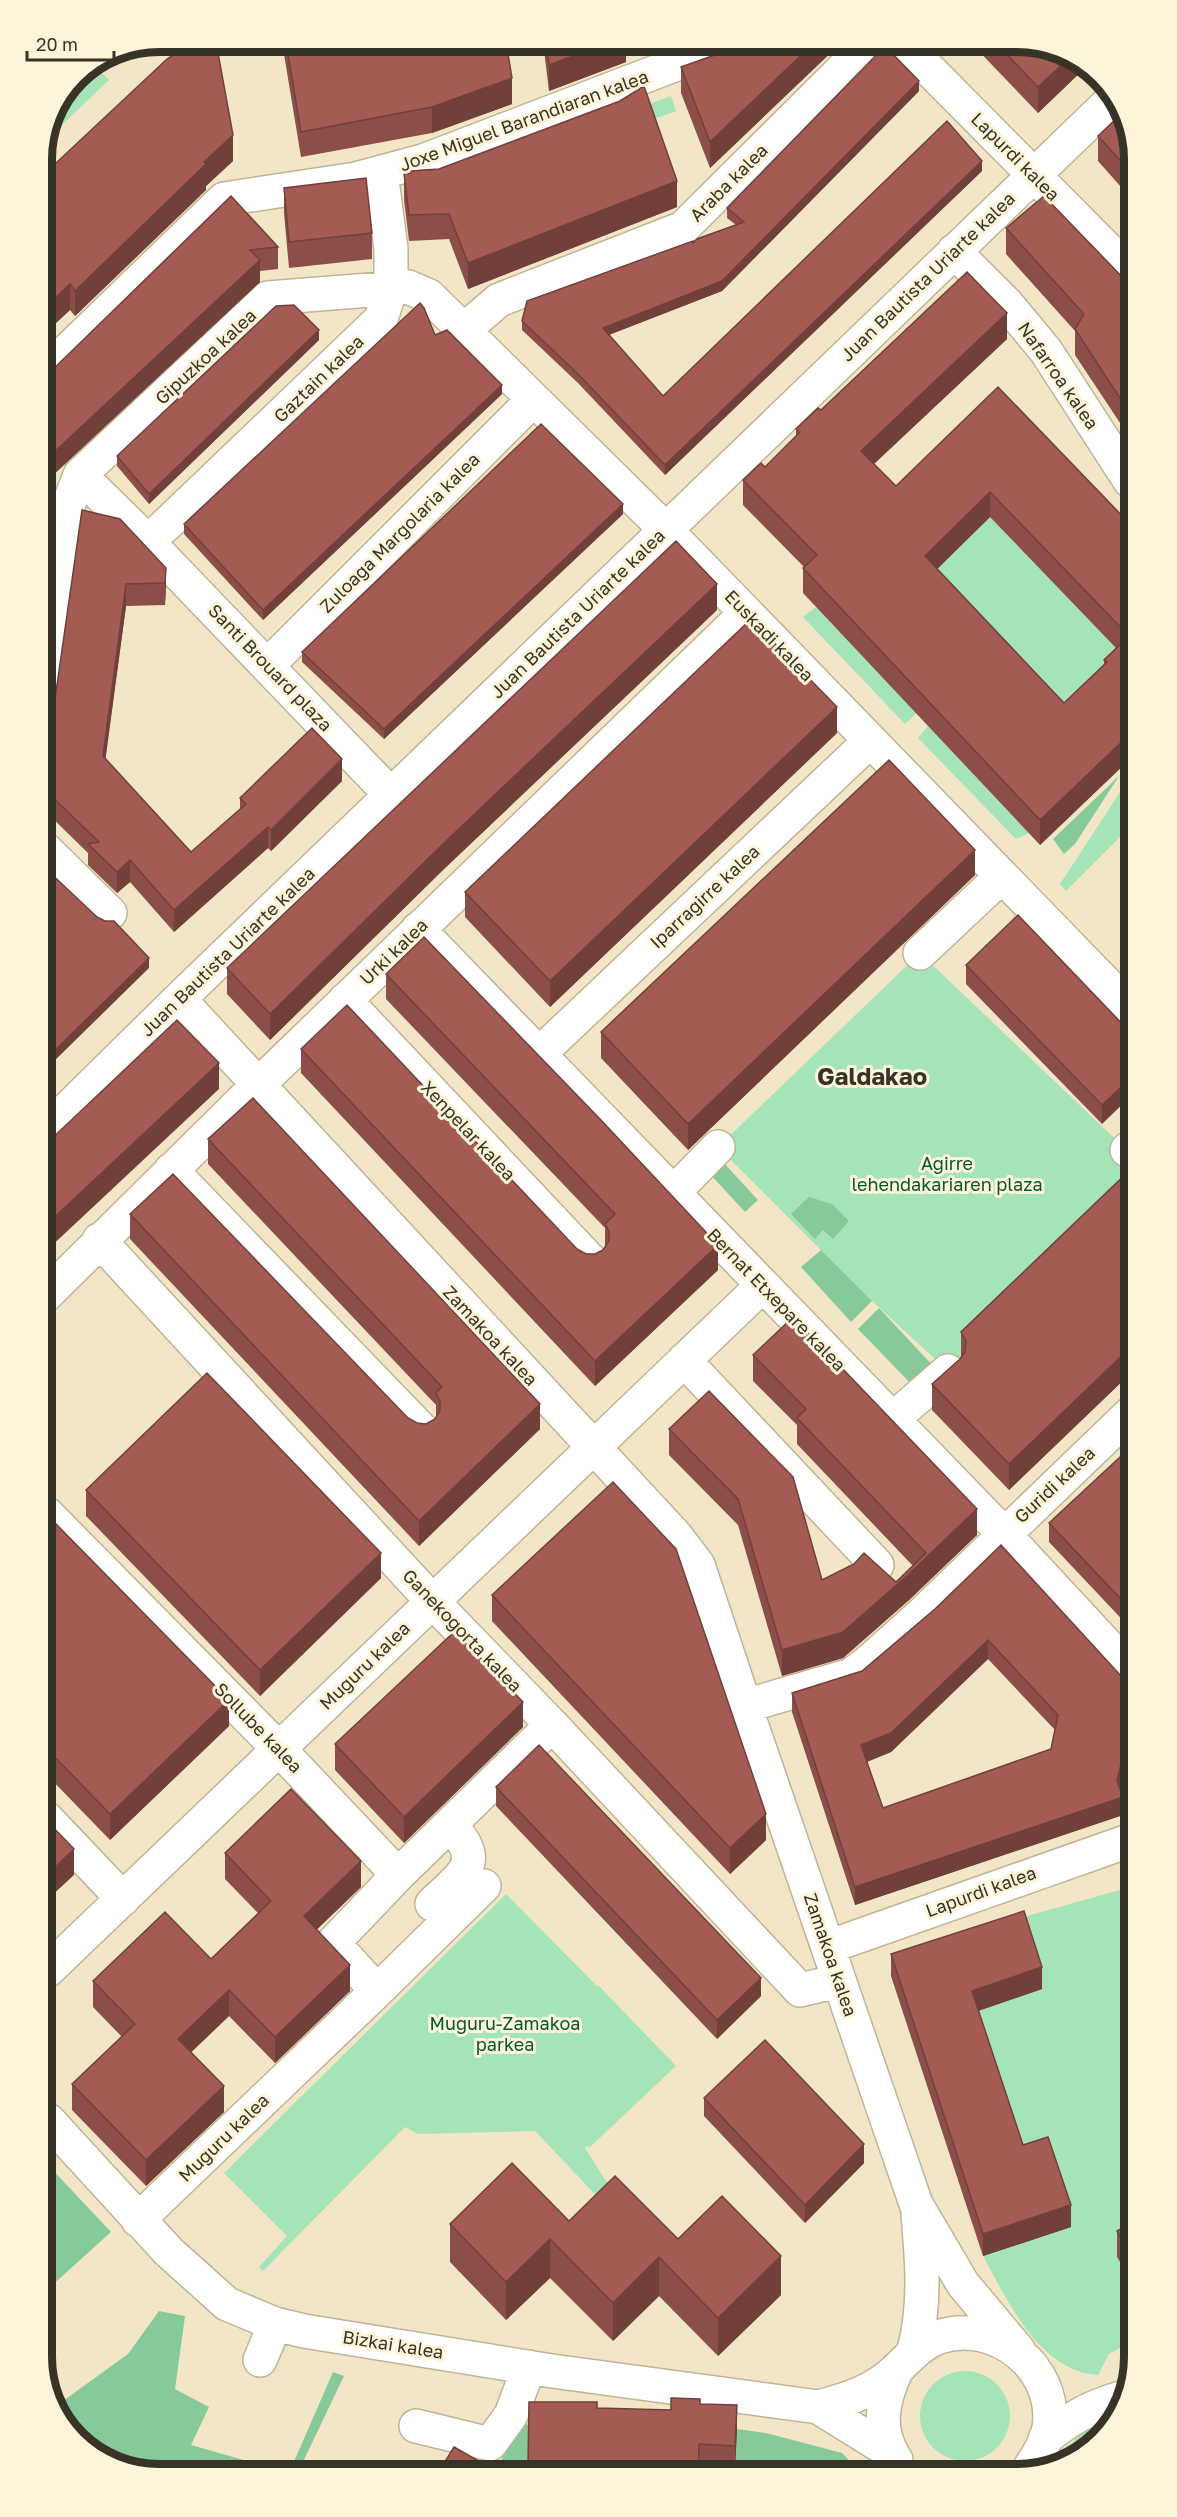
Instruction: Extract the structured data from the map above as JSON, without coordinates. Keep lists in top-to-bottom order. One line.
{"streets":{"street":["Joxe Miguel Barandiaran kalea","Lapurdi kalea","Araba kalea","Juan Bautista Uriarte kalea","Gipuzkoa kalea","Nafarroa kalea","Gaztain kalea","Zuloaga Margolaria kalea","Euskadi kalea","Santi Brouard plaza","Iparragirre kalea","Urki kalea","Xenpelar kalea","Bernat Etxepare kalea","Zamakoa kalea","Guridi kalea","Ganekogorta kalea","Muguru kalea","Sollube kalea","Bizkai kalea"]},"crossings":[["Joxe Miguel Barandiaran kalea","Gaztain kalea"],["Lapurdi kalea","Juan Bautista Uriarte kalea"],["Lapurdi kalea","Zamakoa kalea"],["Araba kalea","Euskadi kalea"],["Juan Bautista Uriarte kalea","Nafarroa kalea"],["Juan Bautista Uriarte kalea","Euskadi kalea"],["Juan Bautista Uriarte kalea","Santi Brouard plaza"],["Juan Bautista Uriarte kalea","Zamakoa kalea"],["Gipuzkoa kalea","Gaztain kalea"],["Gipuzkoa kalea","Euskadi kalea"],["Gaztain kalea","Euskadi kalea"],["Gaztain kalea","Santi Brouard plaza"],["Zuloaga Margolaria kalea","Euskadi kalea"],["Zuloaga Margolaria kalea","Santi Brouard plaza"],["Euskadi kalea","Iparragirre kalea"],["Euskadi kalea","Urki kalea"],["Iparragirre kalea","Bernat Etxepare kalea"],["Urki kalea","Xenpelar kalea"],["Urki kalea","Bernat Etxepare kalea"],["Urki kalea","Zamakoa kalea"],["Urki kalea","Ganekogorta kalea"],["Bernat Etxepare kalea","Guridi kalea"],["Bernat Etxepare kalea","Muguru kalea"],["Zamakoa kalea","Guridi kalea"],["Zamakoa kalea","Ganekogorta kalea"],["Zamakoa kalea","Muguru kalea"],["Zamakoa kalea","Bizkai kalea"],["Ganekogorta kalea","Muguru kalea"],["Muguru kalea","Sollube kalea"],["Muguru kalea","Bizkai kalea"]],"districts":["Galdakao"],"parks":["Agirre lehendakariaren plaza","Muguru-Zamakoa parkea"],"scale_bar":"20 m"}
